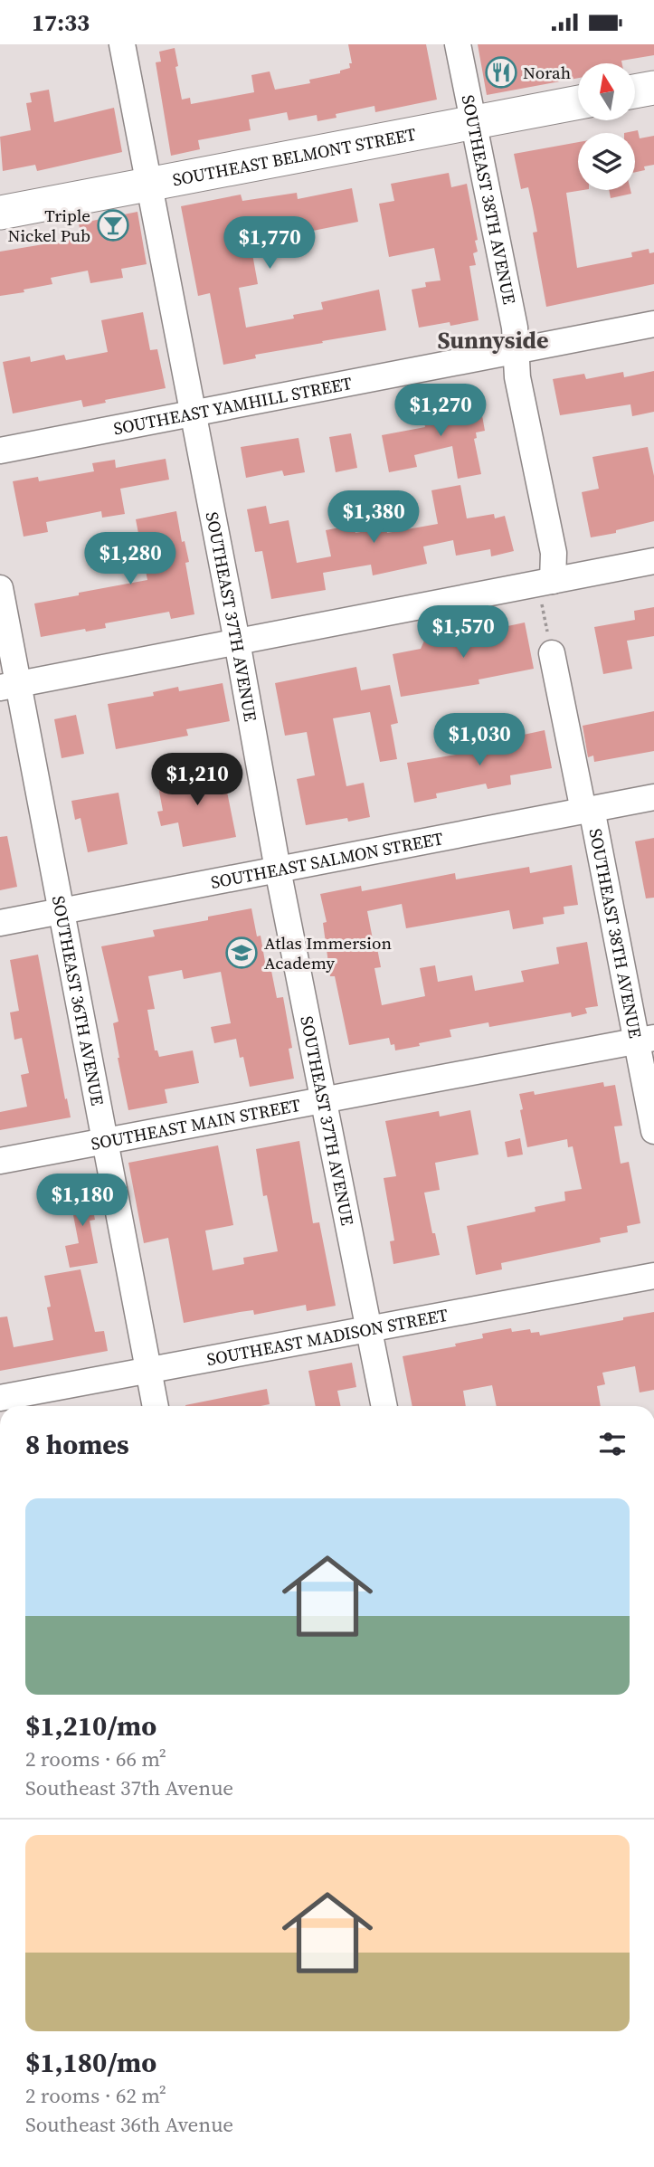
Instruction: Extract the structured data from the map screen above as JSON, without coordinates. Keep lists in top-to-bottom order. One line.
{"streets":{"main road":["SOUTHEAST BELMONT STREET"],"street":["SOUTHEAST 38TH AVENUE","SOUTHEAST YAMHILL STREET","SOUTHEAST 37TH AVENUE","SOUTHEAST SALMON STREET","SOUTHEAST 36TH AVENUE","SOUTHEAST MAIN STREET","SOUTHEAST MADISON STREET"]},"crossings":[["SOUTHEAST BELMONT STREET","SOUTHEAST 38TH AVENUE"],["SOUTHEAST BELMONT STREET","SOUTHEAST 37TH AVENUE"],["SOUTHEAST 38TH AVENUE","SOUTHEAST YAMHILL STREET"],["SOUTHEAST 38TH AVENUE","SOUTHEAST SALMON STREET"],["SOUTHEAST 38TH AVENUE","SOUTHEAST MAIN STREET"],["SOUTHEAST YAMHILL STREET","SOUTHEAST 37TH AVENUE"],["SOUTHEAST 37TH AVENUE","SOUTHEAST SALMON STREET"],["SOUTHEAST 37TH AVENUE","SOUTHEAST MAIN STREET"],["SOUTHEAST 37TH AVENUE","SOUTHEAST MADISON STREET"],["SOUTHEAST SALMON STREET","SOUTHEAST 36TH AVENUE"],["SOUTHEAST 36TH AVENUE","SOUTHEAST MAIN STREET"],["SOUTHEAST 36TH AVENUE","SOUTHEAST MADISON STREET"]],"districts":["Sunnyside"],"places":{"restaurant":["Norah"],"bar":["Triple Nickel Pub"],"school or university":["Atlas Immersion Academy"]},"north":"top","page":{"status":"17:33","price":["$1,770","$1,270","$1,380","$1,280","$1,570","$1,030","$1,210","$1,180"],"heading":"8 homes","list":[{"name":"$1,210/mo","note":"2 rooms · 66 m² · Southeast 37th Avenue"},{"name":"$1,180/mo","note":"2 rooms · 62 m² · Southeast 36th Avenue"}]}}
